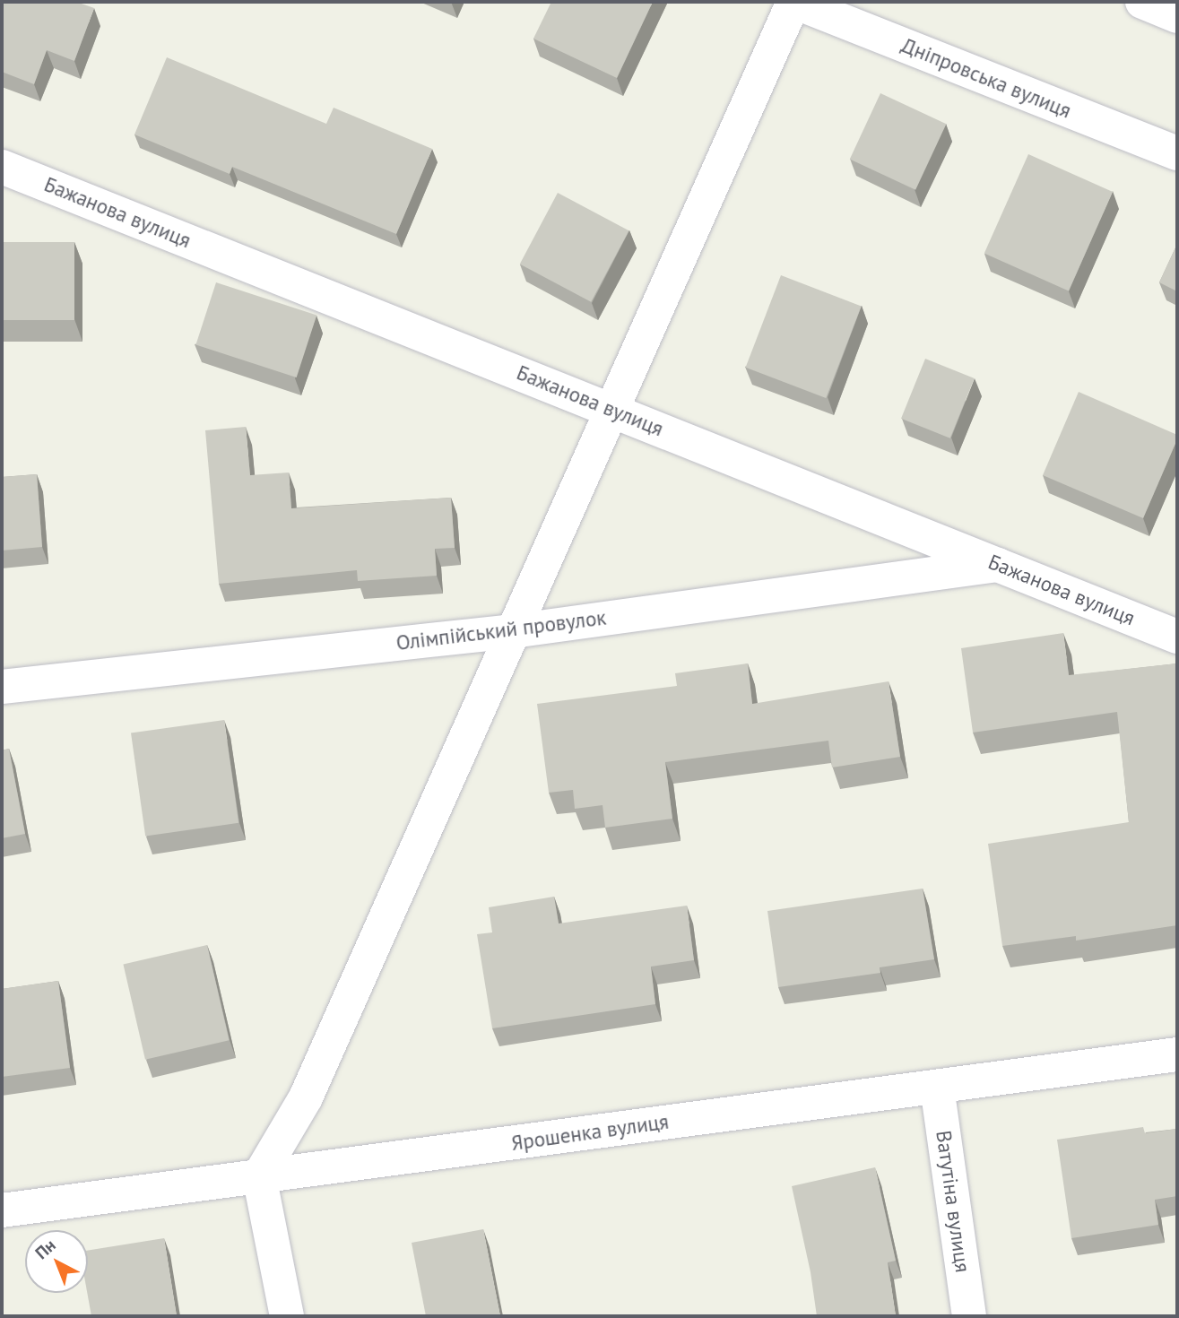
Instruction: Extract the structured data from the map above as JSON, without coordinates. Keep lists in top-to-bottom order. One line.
{"streets":{"street":["Дніпровська вулиця","Бажанова вулиця","Олімпійський провулок","Ярошенка вулиця","Ватутіна вулиця"]},"crossings":[["Бажанова вулиця","Олімпійський провулок"],["Ярошенка вулиця","Ватутіна вулиця"]],"north":"top left"}
